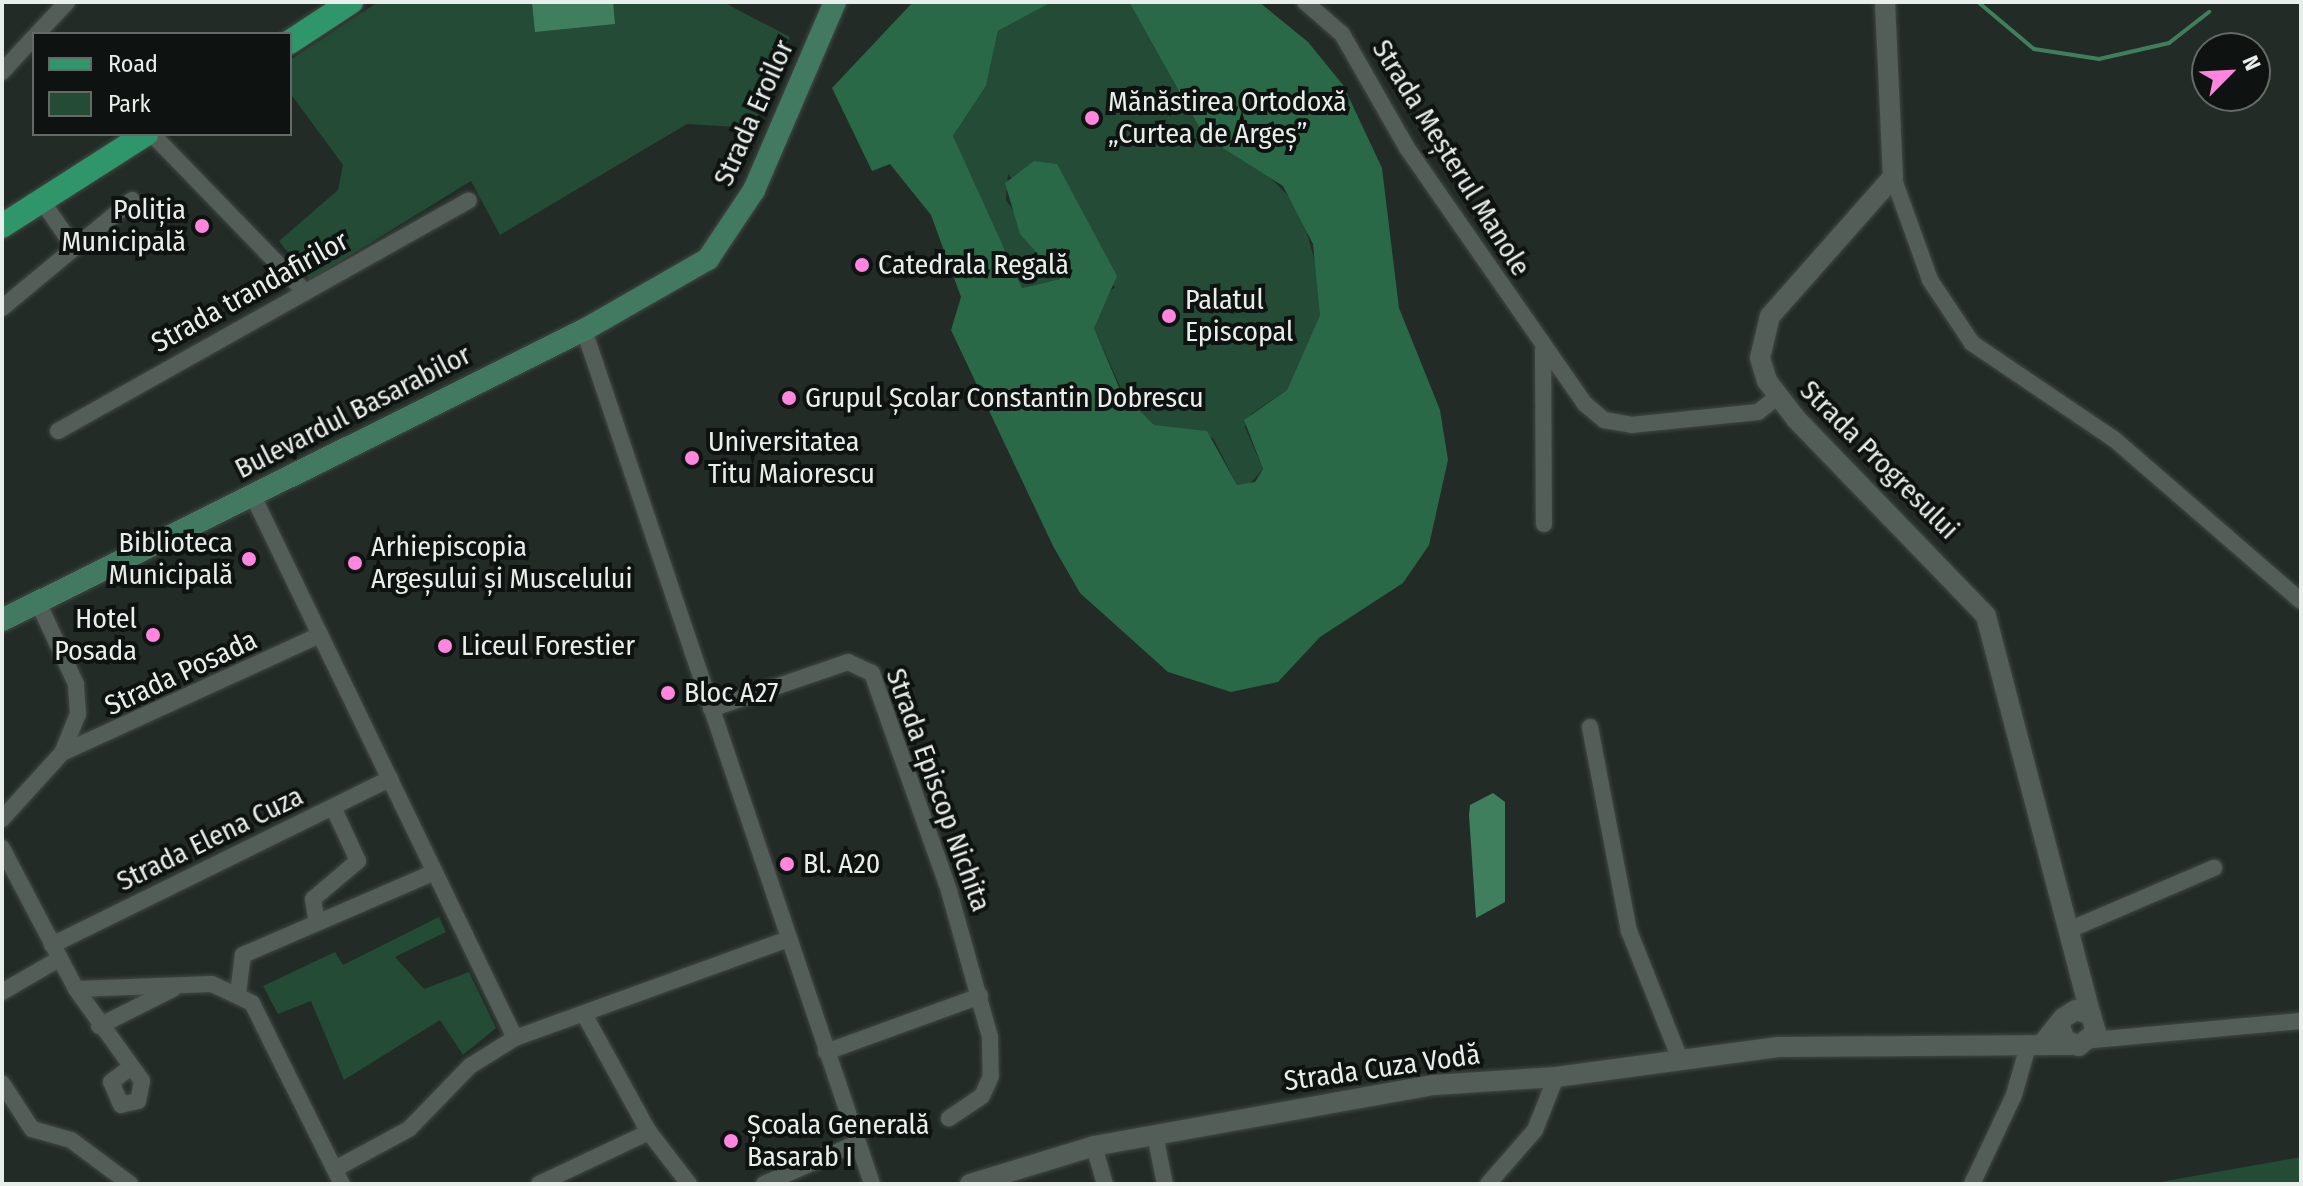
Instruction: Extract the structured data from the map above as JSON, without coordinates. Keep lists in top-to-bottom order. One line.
{"streets":{"main road":["Strada Eroilor","Bulevardul Basarabilor"],"street":["Strada Meșterul Manole","Strada trandafirilor","Strada Progresului","Strada Posada","Strada Episcop Nichita","Strada Elena Cuza","Strada Cuza Vodă"]},"crossings":[["Strada Eroilor","Bulevardul Basarabilor"],["Strada Meșterul Manole","Strada Progresului"],["Strada Progresului","Strada Cuza Vodă"]],"places":["Mănăstirea Ortodoxă „Curtea de Argeș”","Poliția Municipală","Catedrala Regală","Palatul Episcopal","Grupul Școlar Constantin Dobrescu","Universitatea Titu Maiorescu","Biblioteca Municipală","Arhiepiscopia Argeșului și Muscelului","Hotel Posada","Liceul Forestier","Bloc A27","Bl. A20","Școala Generală Basarab I"],"legend":["Road","Park"],"north":"top right"}
